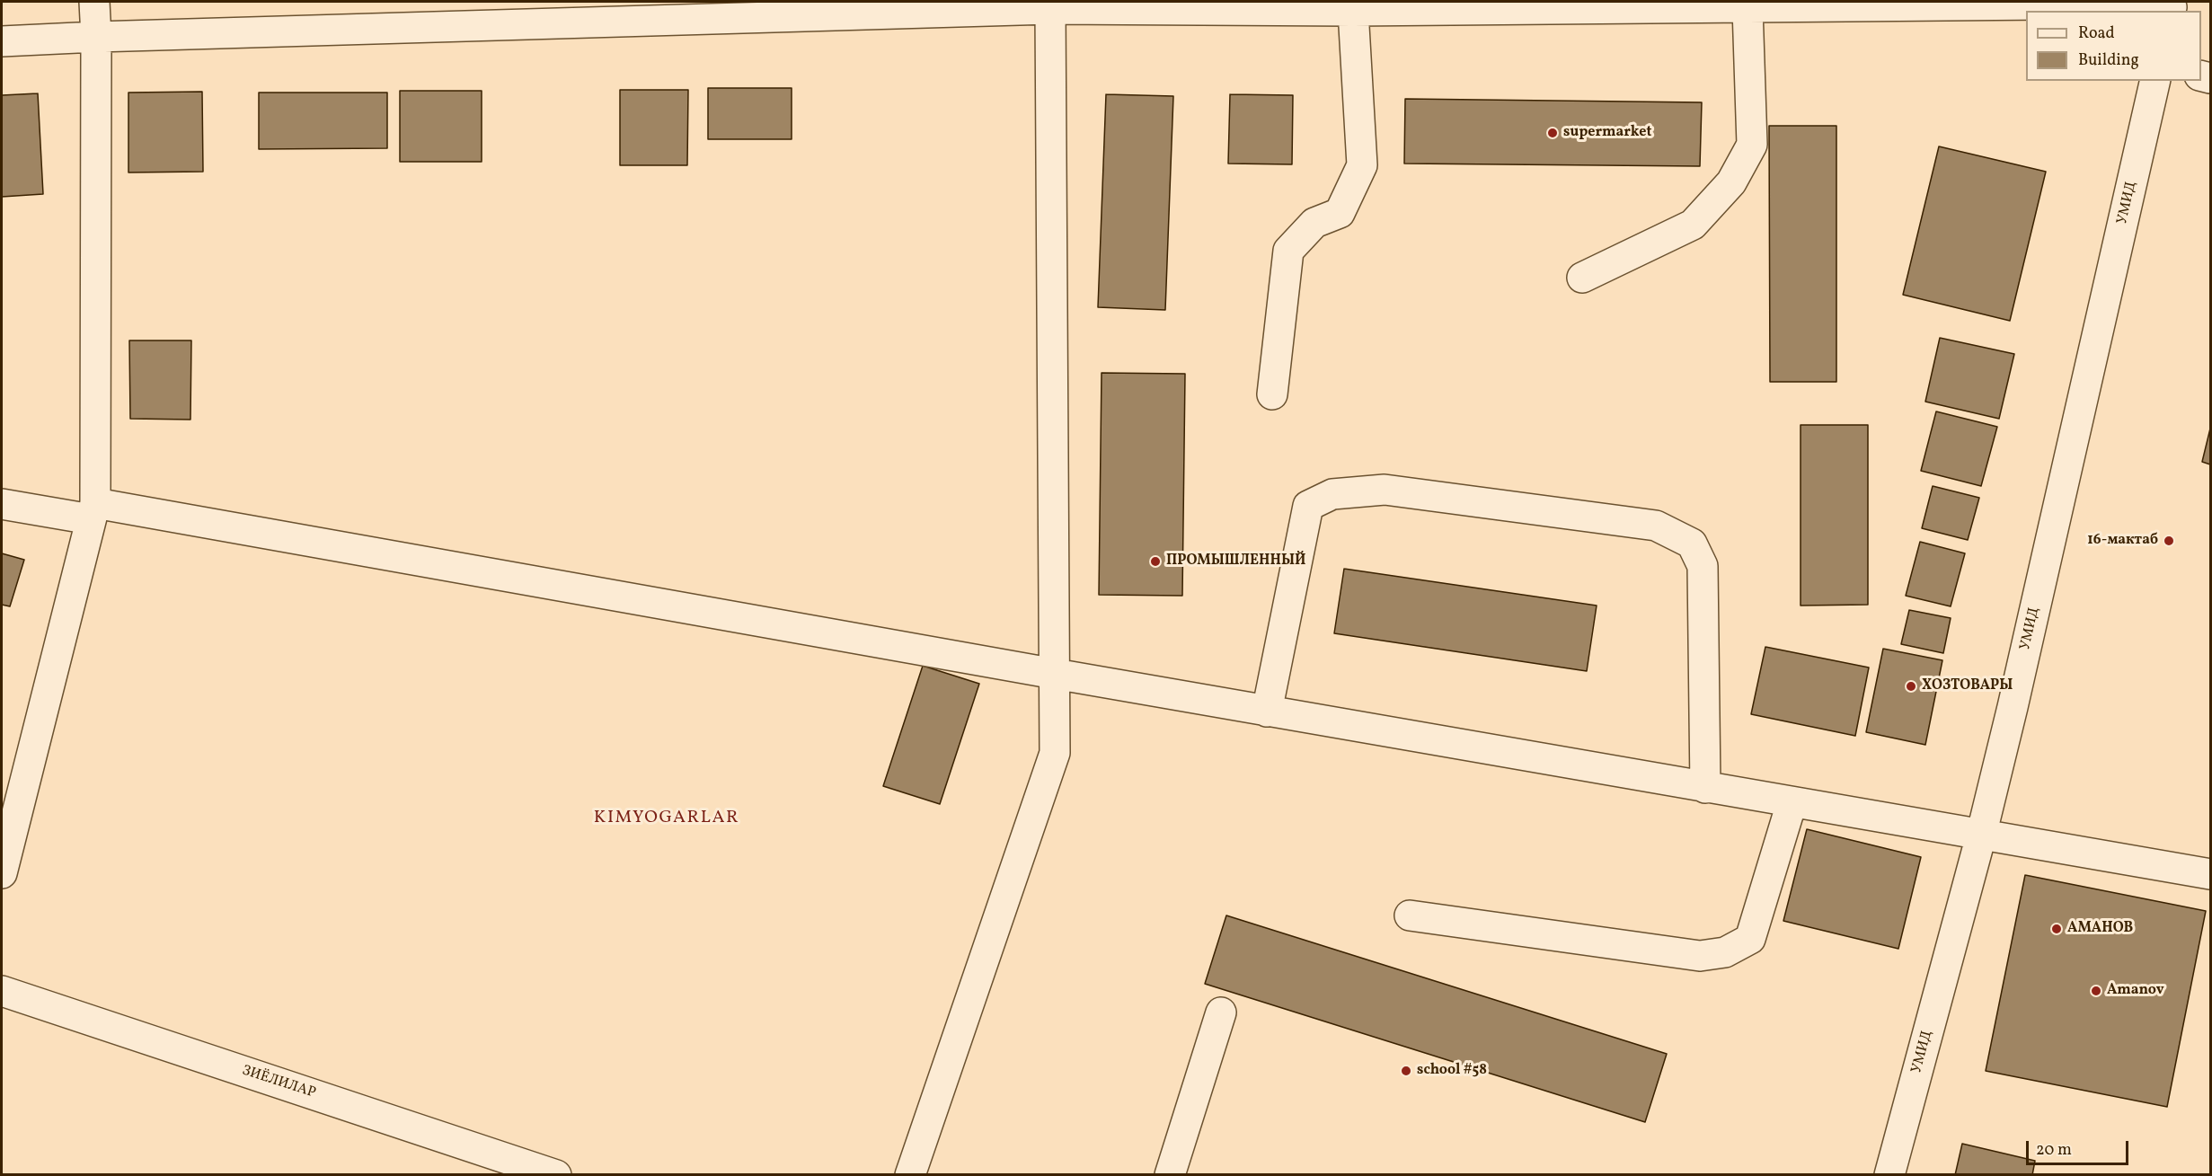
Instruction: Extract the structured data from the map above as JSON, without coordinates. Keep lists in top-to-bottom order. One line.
{"streets":{"street":["УМИД","ЗИЁЛИЛАР"]},"districts":["KIMYOGARLAR"],"places":["supermarket","16-мактаб","ПРОМЫШЛЕННЫЙ","ХОЗТОВАРЫ","АМАНОВ","Amanov","school #58"],"legend":["Road","Building"],"scale_bar":"20 m"}
